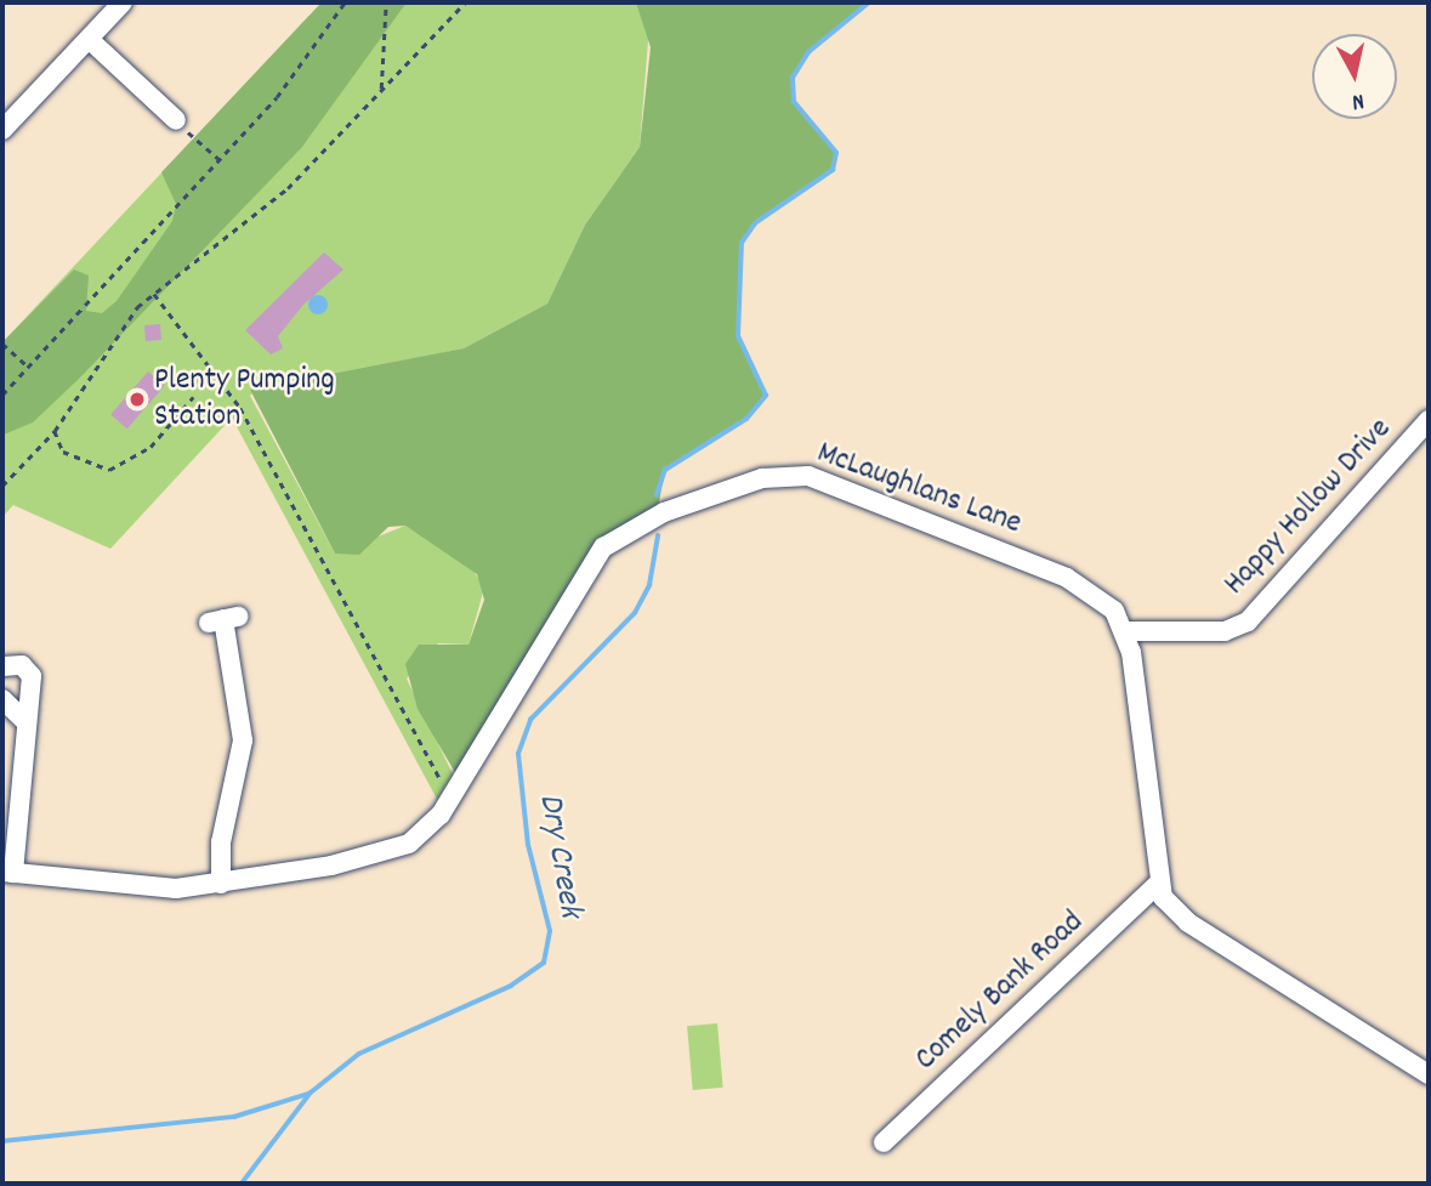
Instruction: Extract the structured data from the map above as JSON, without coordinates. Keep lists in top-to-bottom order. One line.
{"streets":{"street":["McLaughlans Lane","Happy Hollow Drive","Comely Bank Road"]},"crossings":[["McLaughlans Lane","Happy Hollow Drive"]],"water":["Dry Creek"],"places":["Plenty Pumping Station"],"north":"bottom"}
